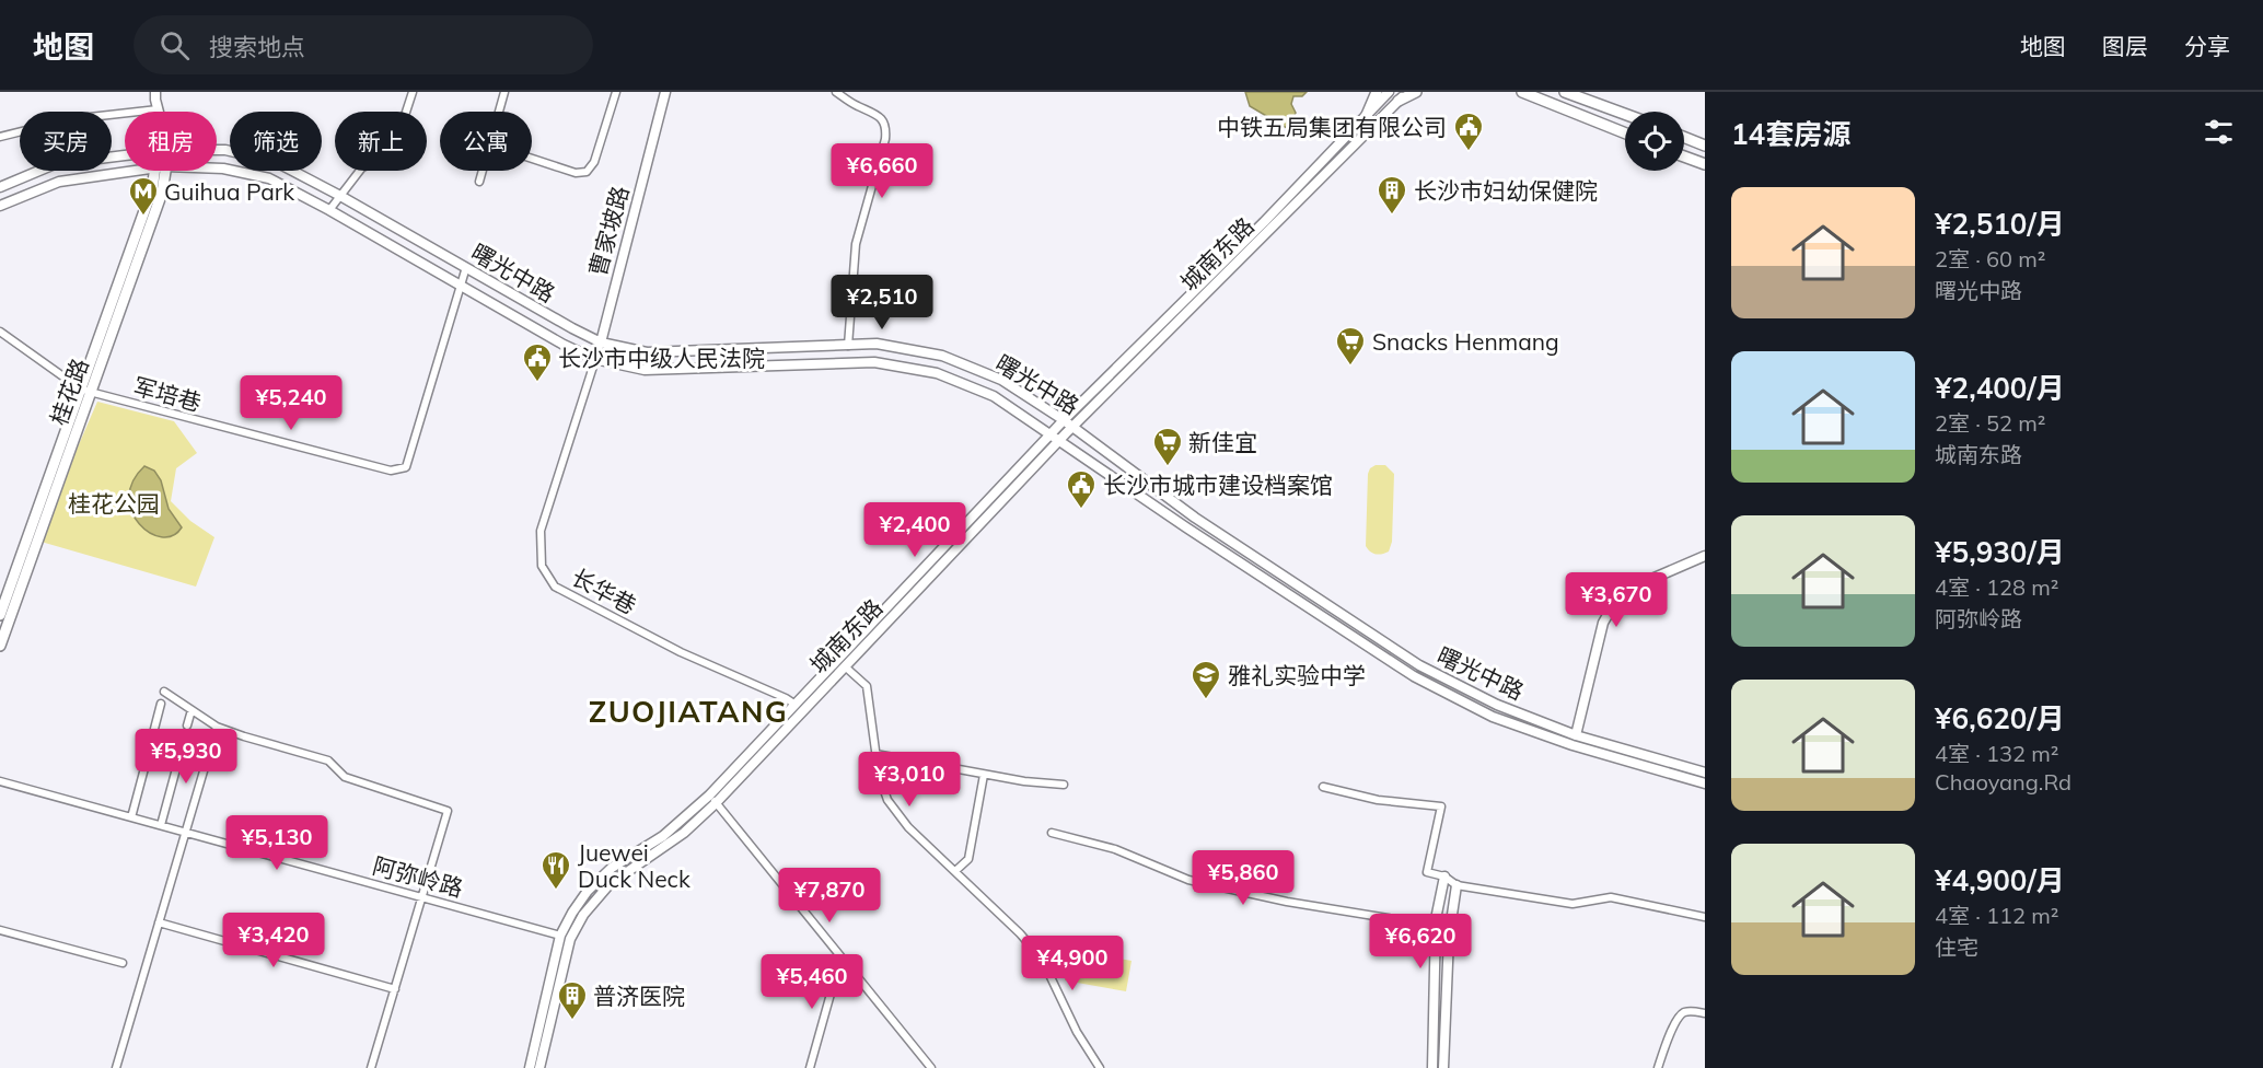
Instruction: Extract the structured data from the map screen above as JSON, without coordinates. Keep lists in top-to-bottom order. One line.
{"streets":{"main road":["桂花路"],"street":["曹家坡路","城南东路","曙光中路","军培巷","长华巷","阿弥岭路"]},"crossings":[["曹家坡路","曙光中路"],["曹家坡路","长华巷"],["城南东路","曙光中路"],["城南东路","长华巷"],["城南东路","阿弥岭路"],["曙光中路","军培巷"],["曙光中路","长华巷"],["桂花路","军培巷"]],"districts":["ZUOJIATANG"],"parks":["桂花公园"],"places":{"public building":["中铁五局集团有限公司","长沙市中级人民法院","长沙市城市建设档案馆"],"building":["长沙市妇幼保健院","普济医院"],"metro station":["Guihua Park"],"supermarket":["Snacks Henmang","新佳宜"],"school or university":["雅礼实验中学"],"restaurant":["Juewei Duck Neck"]},"page":{"header":"地图","search":"搜索地点","nav":["地图","图层","分享"],"heading":"14套房源","chip":["买房","租房","筛选","新上","公寓"],"price":["¥6,660","¥2,510","¥5,240","¥2,400","¥3,670","¥5,930","¥3,010","¥5,130","¥5,860","¥7,870","¥3,420","¥6,620","¥4,900","¥5,460"],"list":[{"name":"¥2,510/月","note":"2室 · 60 m² · 曙光中路"},{"name":"¥2,400/月","note":"2室 · 52 m² · 城南东路"},{"name":"¥5,930/月","note":"4室 · 128 m² · 阿弥岭路"},{"name":"¥6,620/月","note":"4室 · 132 m² · Chaoyang.Rd"},{"name":"¥4,900/月","note":"4室 · 112 m² · 住宅"}]}}
